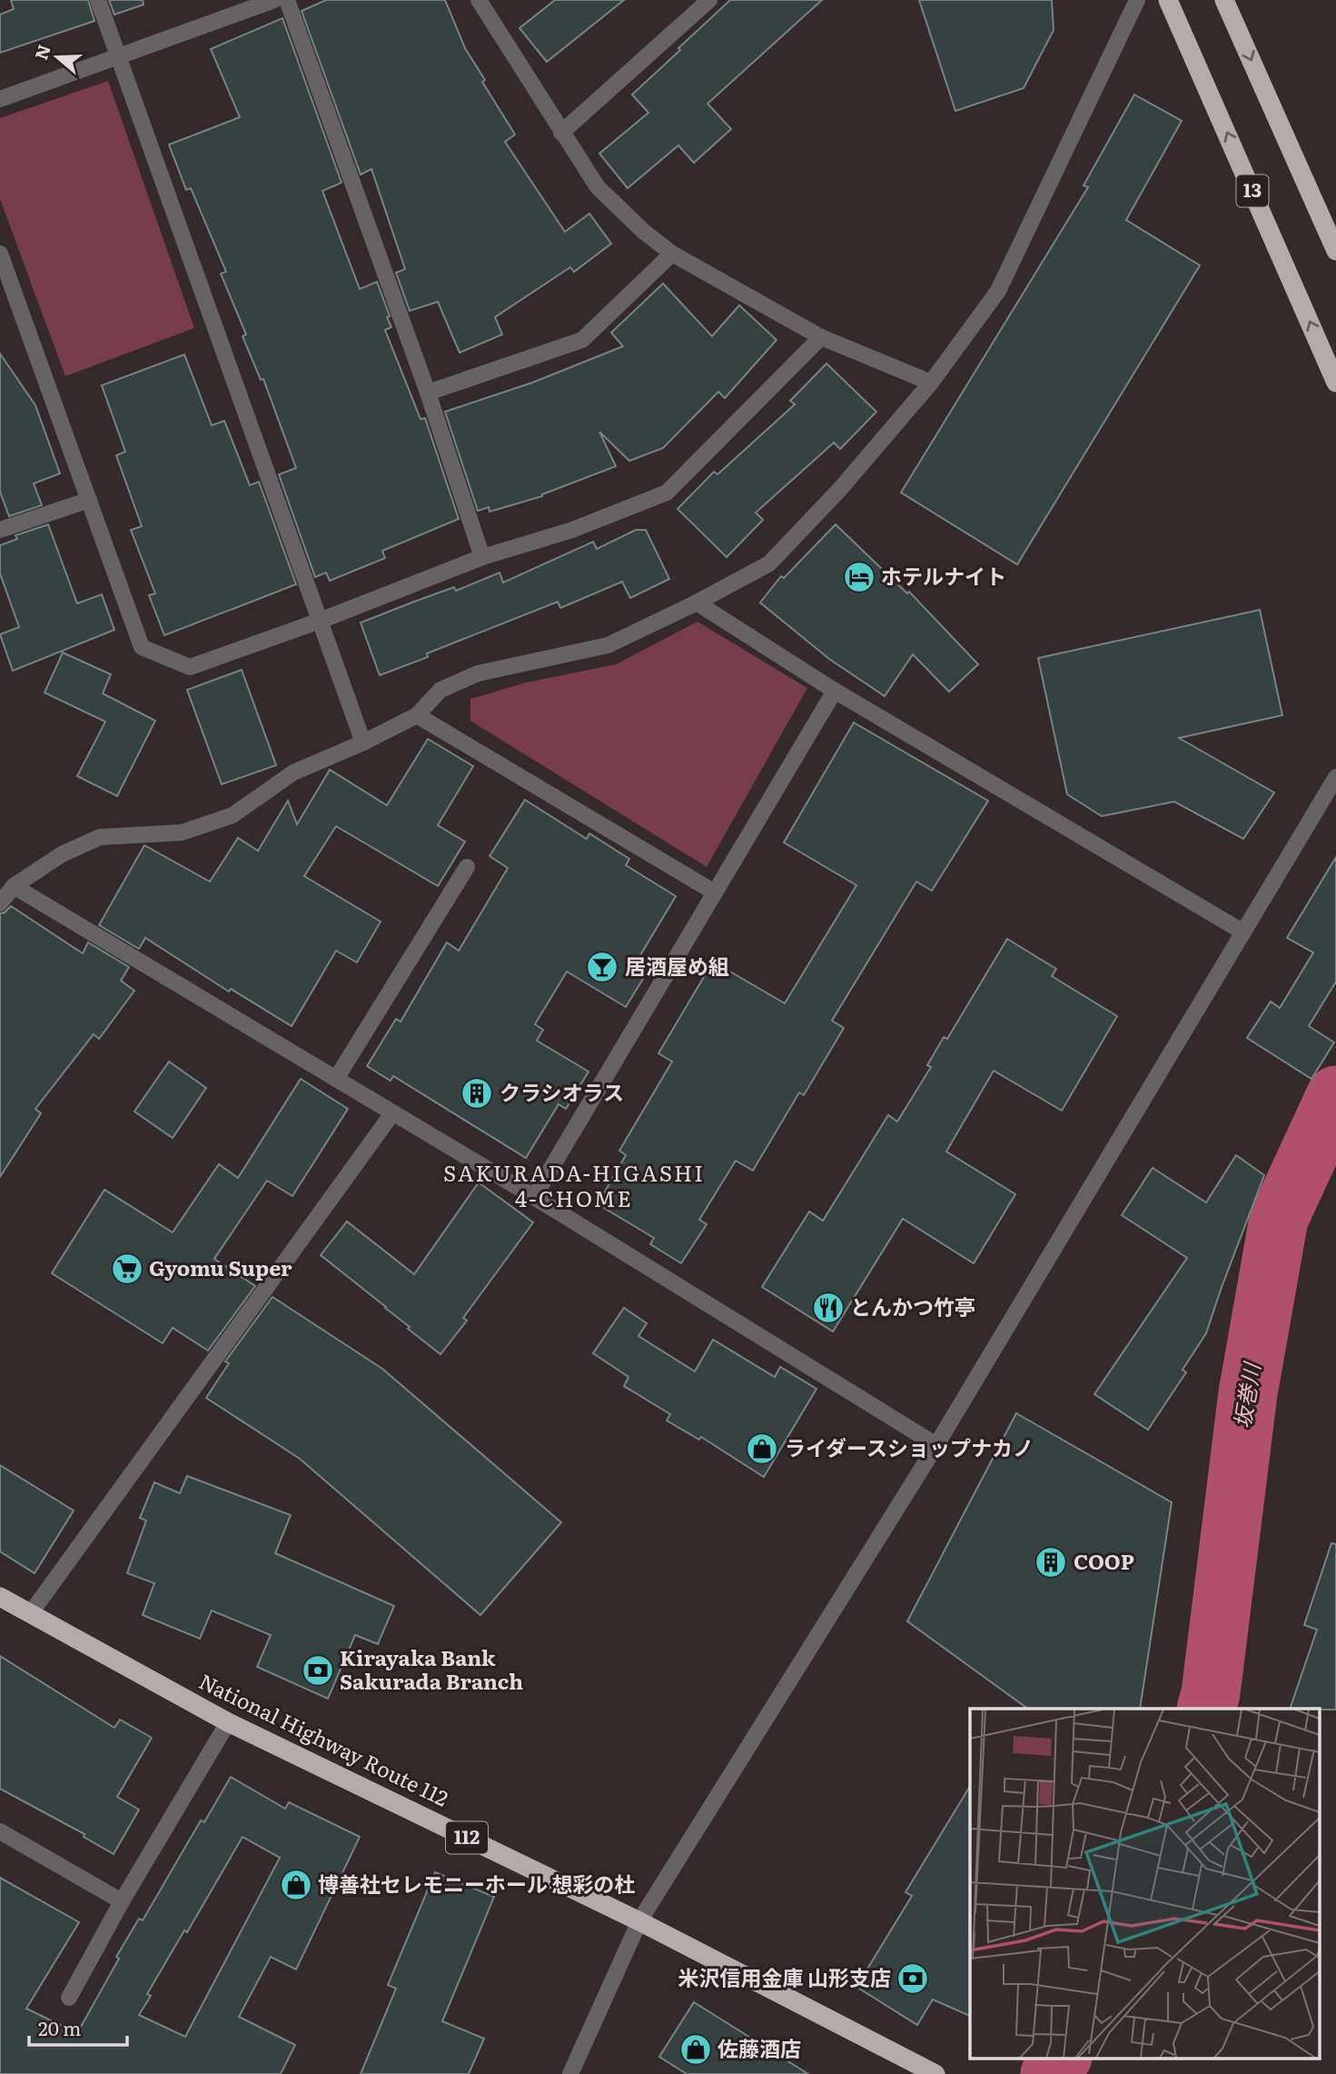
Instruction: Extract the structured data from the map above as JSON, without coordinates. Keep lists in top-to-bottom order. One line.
{"streets":{"highway":["13","National Highway Route 112","112"]},"districts":["SAKURADA-HIGASHI 4-CHOME"],"water":["坂巻川"],"places":{"hotel":["ホテルナイト"],"bar":["居酒屋め組"],"building":["クラシオラス","COOP"],"supermarket":["Gyomu Super"],"restaurant":["とんかつ竹亭"],"shop":["ライダースショップナカノ","博善社セレモニーホール 想彩の杜","佐藤酒店"],"bank":["Kirayaka Bank Sakurada Branch","米沢信用金庫 山形支店"]},"scale_bar":"20 m","north":"left"}
